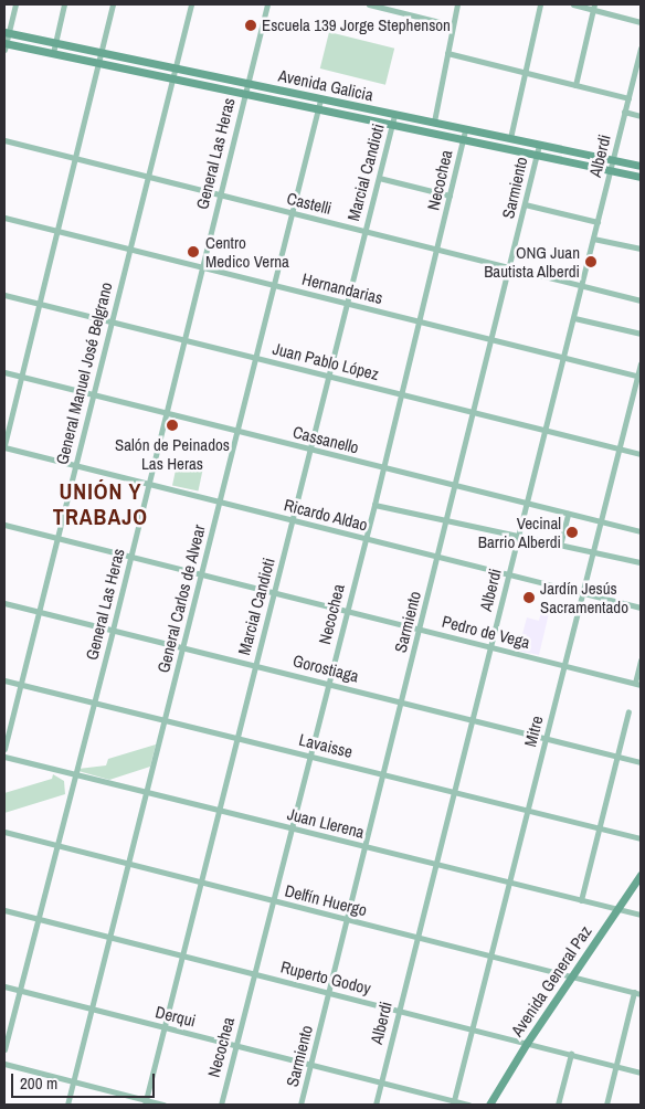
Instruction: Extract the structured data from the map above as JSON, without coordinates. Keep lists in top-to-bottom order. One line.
{"streets":{"main road":["Avenida Galicia","Avenida General Paz"],"street":["General Las Heras","Alberdi","Marcial Candioti","Necochea","Sarmiento","Castelli","Hernandarias","Juan Pablo López","General Manuel José Belgrano","Cassanello","Ricardo Aldao","General Carlos de Alvear","Pedro de Vega","Gorostiaga","Mitre","Lavaisse","Juan Llerena","Delfín Huergo","Ruperto Godoy","Derqui"]},"crossings":[["Avenida Galicia","General Las Heras"],["Avenida Galicia","Alberdi"],["Avenida Galicia","Marcial Candioti"],["Avenida Galicia","Necochea"],["Avenida Galicia","Sarmiento"],["Avenida Galicia","General Manuel José Belgrano"],["Avenida Galicia","General Carlos de Alvear"],["General Las Heras","Castelli"],["General Las Heras","Hernandarias"],["General Las Heras","Juan Pablo López"],["General Las Heras","Cassanello"],["General Las Heras","Ricardo Aldao"],["General Las Heras","Pedro de Vega"],["General Las Heras","Gorostiaga"],["General Las Heras","Lavaisse"],["General Las Heras","Juan Llerena"],["General Las Heras","Delfín Huergo"],["General Las Heras","Ruperto Godoy"],["General Las Heras","Derqui"],["Alberdi","Castelli"],["Alberdi","Hernandarias"],["Alberdi","Juan Pablo López"],["Alberdi","Cassanello"],["Alberdi","Ricardo Aldao"],["Alberdi","Pedro de Vega"],["Alberdi","Gorostiaga"],["Alberdi","Lavaisse"],["Alberdi","Juan Llerena"],["Alberdi","Delfín Huergo"],["Alberdi","Ruperto Godoy"],["Alberdi","Derqui"],["Marcial Candioti","Castelli"],["Marcial Candioti","Hernandarias"],["Marcial Candioti","Juan Pablo López"],["Marcial Candioti","Cassanello"],["Marcial Candioti","Ricardo Aldao"],["Marcial Candioti","Pedro de Vega"],["Marcial Candioti","Gorostiaga"],["Marcial Candioti","Lavaisse"],["Marcial Candioti","Juan Llerena"],["Marcial Candioti","Delfín Huergo"],["Marcial Candioti","Ruperto Godoy"],["Marcial Candioti","Derqui"],["Necochea","Castelli"],["Necochea","Hernandarias"],["Necochea","Juan Pablo López"],["Necochea","Cassanello"],["Necochea","Ricardo Aldao"],["Necochea","Pedro de Vega"],["Necochea","Gorostiaga"],["Necochea","Lavaisse"],["Necochea","Juan Llerena"],["Necochea","Delfín Huergo"],["Necochea","Ruperto Godoy"],["Necochea","Derqui"],["Sarmiento","Castelli"],["Sarmiento","Hernandarias"],["Sarmiento","Juan Pablo López"],["Sarmiento","Cassanello"],["Sarmiento","Ricardo Aldao"],["Sarmiento","Pedro de Vega"],["Sarmiento","Gorostiaga"],["Sarmiento","Lavaisse"],["Sarmiento","Juan Llerena"],["Sarmiento","Delfín Huergo"],["Sarmiento","Ruperto Godoy"],["Sarmiento","Derqui"],["Castelli","General Manuel José Belgrano"],["Castelli","General Carlos de Alvear"],["Hernandarias","General Manuel José Belgrano"],["Hernandarias","General Carlos de Alvear"],["Hernandarias","Mitre"],["Juan Pablo López","General Manuel José Belgrano"],["Juan Pablo López","General Carlos de Alvear"],["Juan Pablo López","Mitre"],["General Manuel José Belgrano","Cassanello"],["General Manuel José Belgrano","Ricardo Aldao"],["General Manuel José Belgrano","Pedro de Vega"],["General Manuel José Belgrano","Gorostiaga"],["General Manuel José Belgrano","Lavaisse"],["Cassanello","General Carlos de Alvear"],["Cassanello","Mitre"],["Ricardo Aldao","General Carlos de Alvear"],["Ricardo Aldao","Mitre"],["General Carlos de Alvear","Pedro de Vega"],["General Carlos de Alvear","Gorostiaga"],["General Carlos de Alvear","Lavaisse"],["General Carlos de Alvear","Juan Llerena"],["General Carlos de Alvear","Delfín Huergo"],["General Carlos de Alvear","Ruperto Godoy"],["General Carlos de Alvear","Derqui"],["Pedro de Vega","Mitre"],["Gorostiaga","Mitre"],["Mitre","Lavaisse"],["Mitre","Juan Llerena"],["Mitre","Delfín Huergo"],["Mitre","Ruperto Godoy"],["Mitre","Derqui"],["Juan Llerena","Avenida General Paz"],["Delfín Huergo","Avenida General Paz"],["Ruperto Godoy","Avenida General Paz"]],"districts":["UNIÓN Y TRABAJO"],"places":["Escuela 139 Jorge Stephenson","Centro Medico Verna","ONG Juan Bautista Alberdi","Salón de Peinados Las Heras","Vecinal Barrio Alberdi","Jardín Jesús Sacramentado"],"scale_bar":"200 m"}
